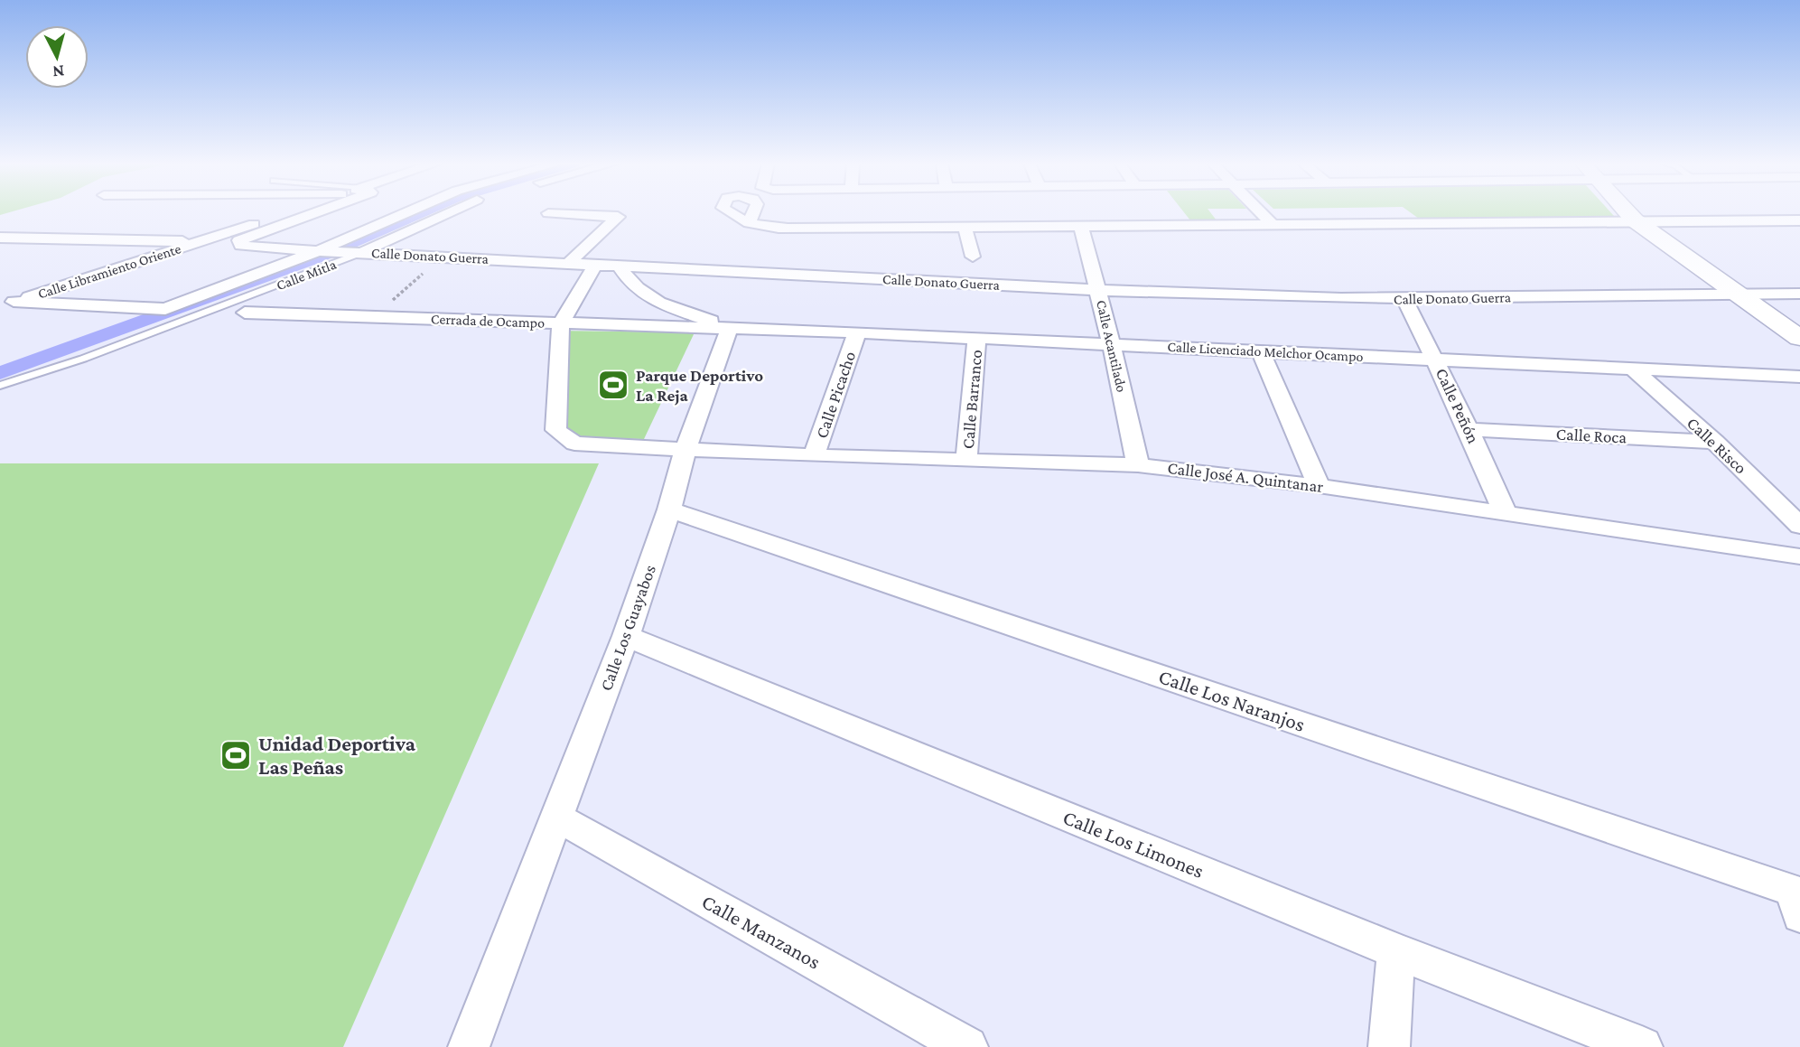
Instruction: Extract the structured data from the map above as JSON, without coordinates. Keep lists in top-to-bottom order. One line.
{"streets":{"street":["Calle Donato Guerra","Calle Libramiento Oriente","Calle Mitla","Cerrada de Ocampo","Calle Acantilado","Calle Licenciado Melchor Ocampo","Calle Picacho","Calle Barranco","Calle Peñón","Calle Roca","Calle Risco","Calle José A. Quintanar","Calle Los Guayabos","Calle Los Naranjos","Calle Los Limones","Calle Manzanos"]},"crossings":[["Calle Donato Guerra","Calle Mitla"],["Calle Donato Guerra","Calle Acantilado"],["Calle Donato Guerra","Calle Peñón"],["Calle Libramiento Oriente","Calle Mitla"],["Cerrada de Ocampo","Calle Licenciado Melchor Ocampo"],["Cerrada de Ocampo","Calle Los Guayabos"],["Calle Acantilado","Calle Licenciado Melchor Ocampo"],["Calle Acantilado","Calle José A. Quintanar"],["Calle Licenciado Melchor Ocampo","Calle Picacho"],["Calle Licenciado Melchor Ocampo","Calle Barranco"],["Calle Licenciado Melchor Ocampo","Calle Peñón"],["Calle Licenciado Melchor Ocampo","Calle Risco"],["Calle Licenciado Melchor Ocampo","Calle Los Guayabos"],["Calle Picacho","Calle José A. Quintanar"],["Calle Barranco","Calle José A. Quintanar"],["Calle Peñón","Calle Roca"],["Calle Peñón","Calle José A. Quintanar"],["Calle Roca","Calle Risco"],["Calle José A. Quintanar","Calle Los Guayabos"],["Calle Los Guayabos","Calle Los Naranjos"],["Calle Los Guayabos","Calle Los Limones"],["Calle Los Guayabos","Calle Manzanos"]],"places":{"sports":["Parque Deportivo La Reja","Unidad Deportiva Las Peñas"]},"north":"bottom"}
